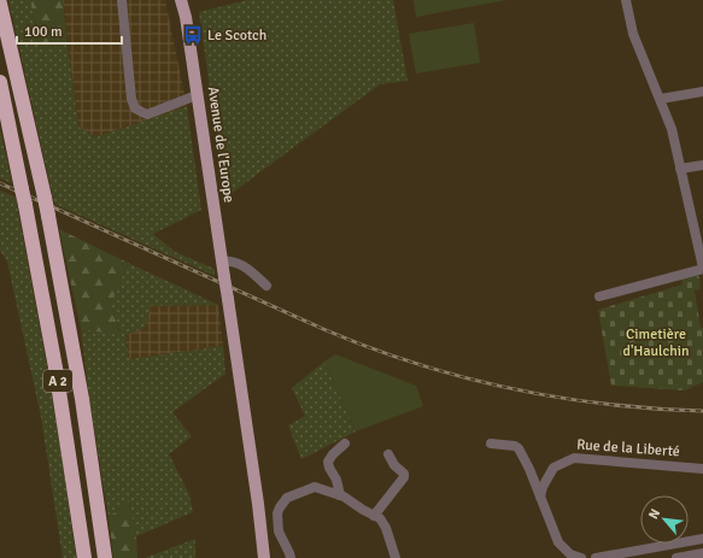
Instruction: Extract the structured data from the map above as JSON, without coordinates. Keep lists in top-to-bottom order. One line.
{"streets":{"highway":["A 2"],"main road":["Avenue de l'Europe"],"street":["Rue de la Liberté"]},"parks":["Cimetière d'Haulchin"],"places":{"bus stop":["Le Scotch"]},"scale_bar":"100 m","north":"top left"}
